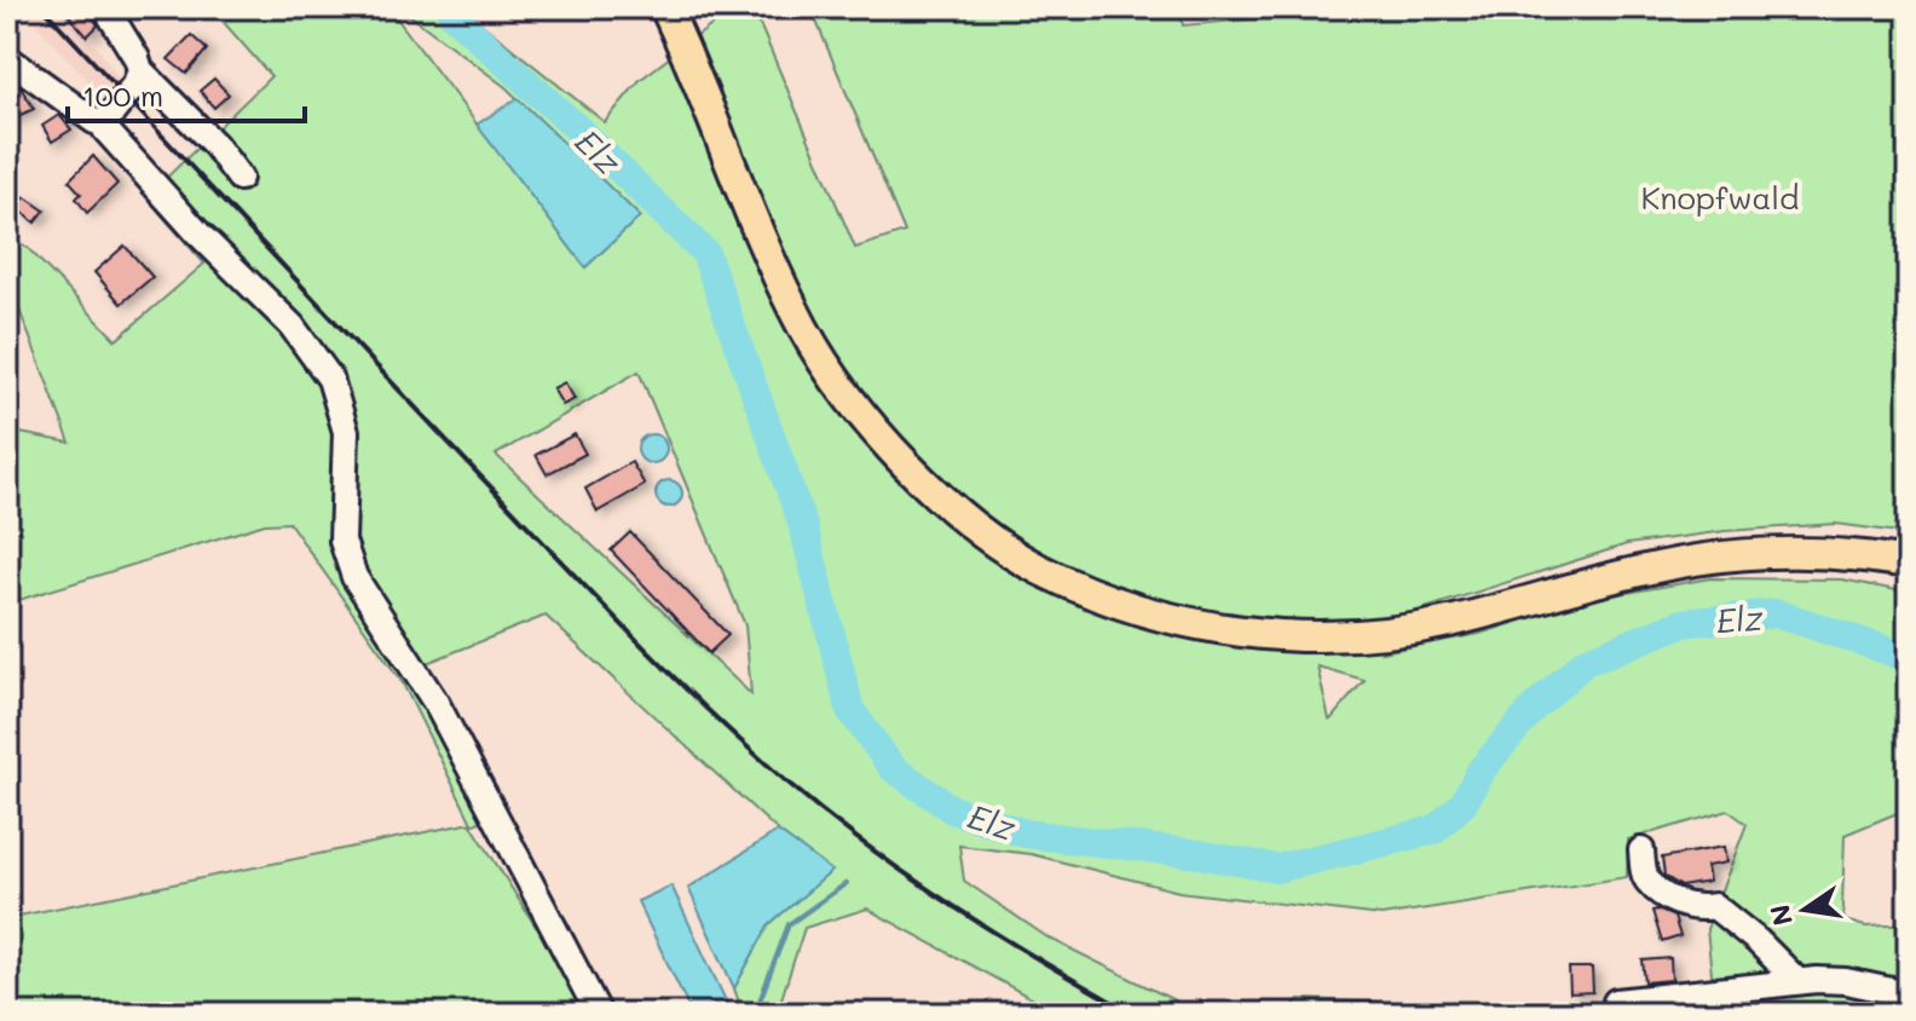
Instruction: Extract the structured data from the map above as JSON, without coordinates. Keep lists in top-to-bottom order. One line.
{"water":["Elz"],"parks":["Knopfwald"],"scale_bar":"100 m","north":"left"}
